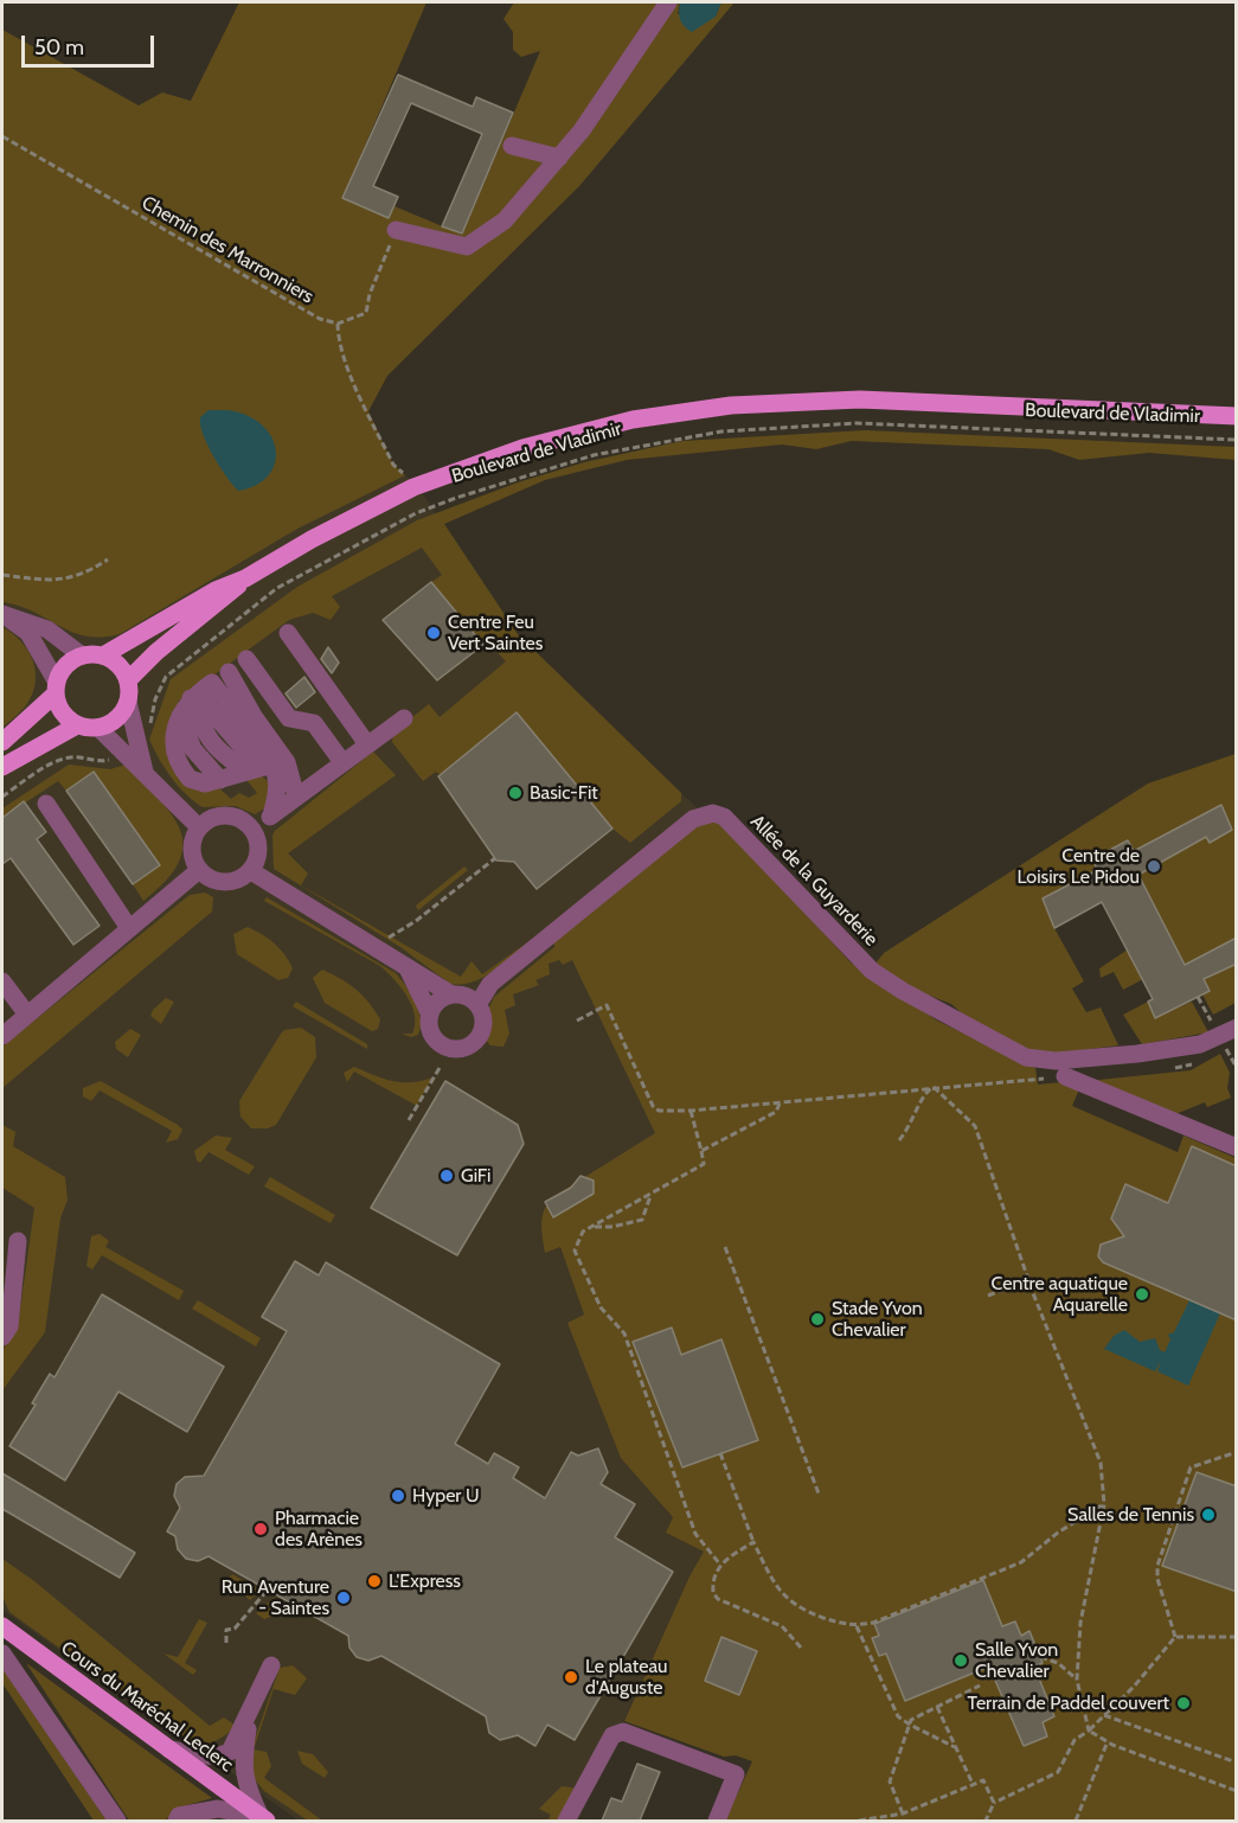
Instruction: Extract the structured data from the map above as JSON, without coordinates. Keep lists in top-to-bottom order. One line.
{"streets":{"main road":["Boulevard de Vladimir","Cours du Maréchal Leclerc"],"street":["Allée de la Guyarderie"],"path":["Chemin des Marronniers"]},"places":["Centre Feu Vert Saintes","Basic-Fit","Centre de Loisirs Le Pidou","GiFi","Centre aquatique Aquarelle","Stade Yvon Chevalier","Hyper U","Salles de Tennis","Pharmacie des Arènes","L'Express","Run Aventure - Saintes","Salle Yvon Chevalier","Le plateau d'Auguste","Terrain de Paddel couvert"],"scale_bar":"50 m"}
